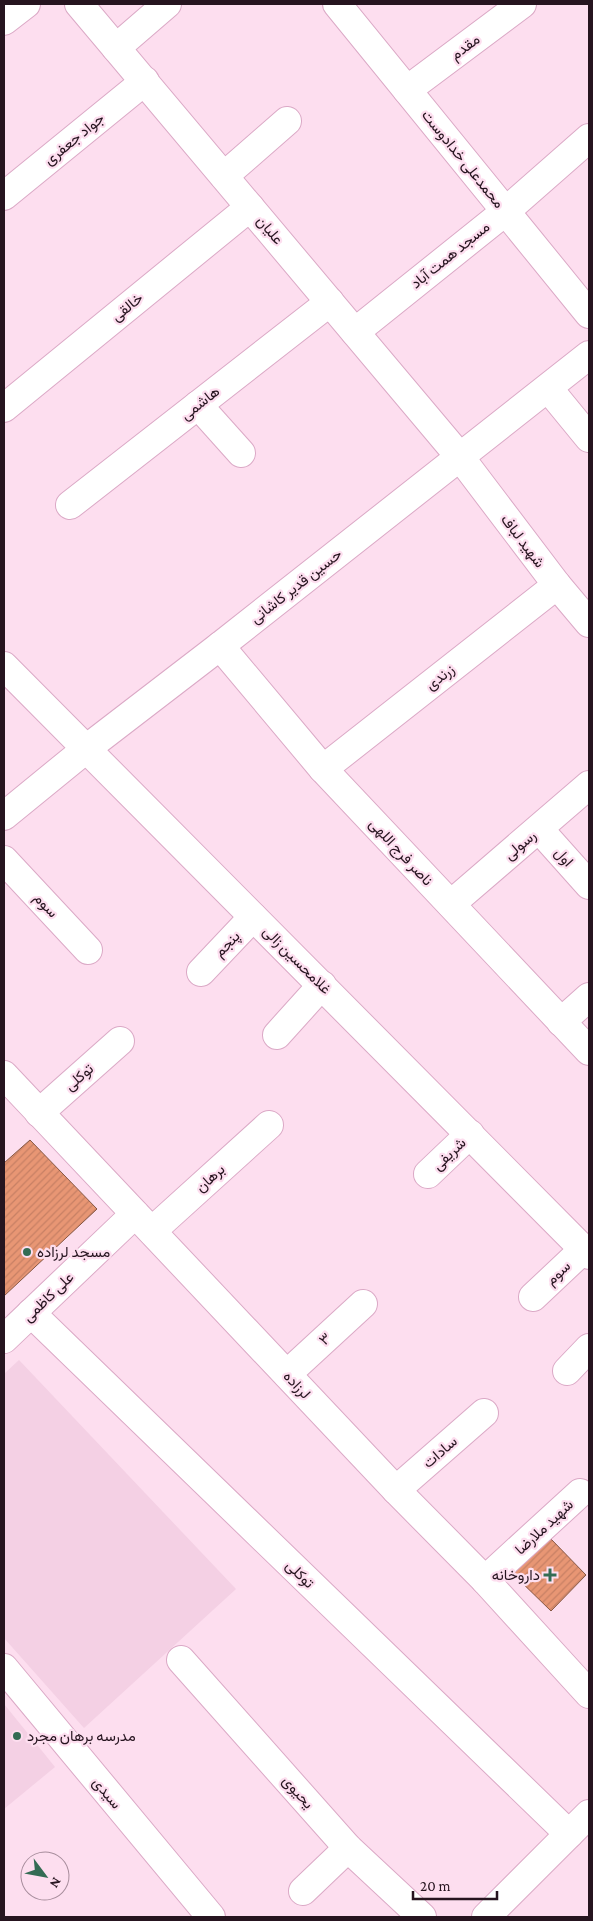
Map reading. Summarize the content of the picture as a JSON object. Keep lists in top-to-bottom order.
{
  "streets": {
    "street": [
      "مقدم",
      "جواد جعفری",
      "محمدعلی خدادوست",
      "علیان",
      "مسجد همت آباد",
      "خالقی",
      "هاشمی",
      "شهید لباف",
      "حسین قدیر کاشانی",
      "زرندی",
      "رسولی",
      "ناصر فرج اللهی",
      "اول",
      "سوم",
      "پنجم",
      "غلامحسین زالی",
      "توکلی",
      "شریفی",
      "برهان",
      "علی کاظمی",
      "۳",
      "لرزاده",
      "سادات",
      "شهید ملارضا",
      "یحیوی",
      "سیدی"
    ]
  },
  "crossings": [
    ["مقدم", "محمدعلی خدادوست"],
    ["جواد جعفری", "علیان"],
    ["محمدعلی خدادوست", "مسجد همت آباد"],
    ["علیان", "مسجد همت آباد"],
    ["علیان", "خالقی"],
    ["علیان", "هاشمی"],
    ["علیان", "شهید لباف"],
    ["علیان", "حسین قدیر کاشانی"],
    ["شهید لباف", "حسین قدیر کاشانی"],
    ["شهید لباف", "زرندی"],
    ["حسین قدیر کاشانی", "ناصر فرج اللهی"],
    ["حسین قدیر کاشانی", "غلامحسین زالی"],
    ["زرندی", "ناصر فرج اللهی"],
    ["رسولی", "ناصر فرج اللهی"],
    ["رسولی", "اول"],
    ["سوم", "غلامحسین زالی"],
    ["پنجم", "غلامحسین زالی"],
    ["غلامحسین زالی", "شریفی"],
    ["توکلی", "علی کاظمی"],
    ["توکلی", "لرزاده"],
    ["برهان", "علی کاظمی"],
    ["برهان", "لرزاده"],
    ["علی کاظمی", "لرزاده"],
    ["۳", "لرزاده"],
    ["لرزاده", "سادات"],
    ["لرزاده", "شهید ملارضا"]
  ],
  "places": {
    "other": ["مسجد لرزاده", "مدرسه برهان مجرد"],
    "health": ["داروخانه"]
  },
  "scale_bar": "20 m",
  "north": "bottom right"
}
